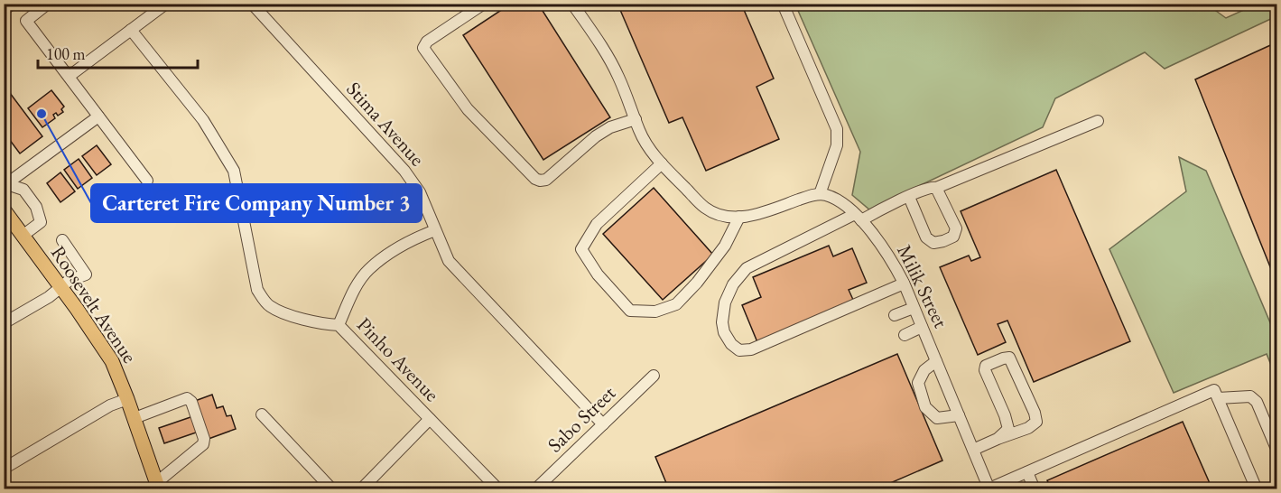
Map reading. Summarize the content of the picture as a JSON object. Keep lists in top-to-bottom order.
{
  "streets": {
    "main road": ["Roosevelt Avenue"],
    "street": [
      "Stima Avenue",
      "Milik Street",
      "Pinho Avenue",
      "Sabo Street"
    ]
  },
  "crossings": [
    ["Stima Avenue", "Sabo Street"]
  ],
  "places": ["Carteret Fire Company Number 3"],
  "scale_bar": "100 m"
}
